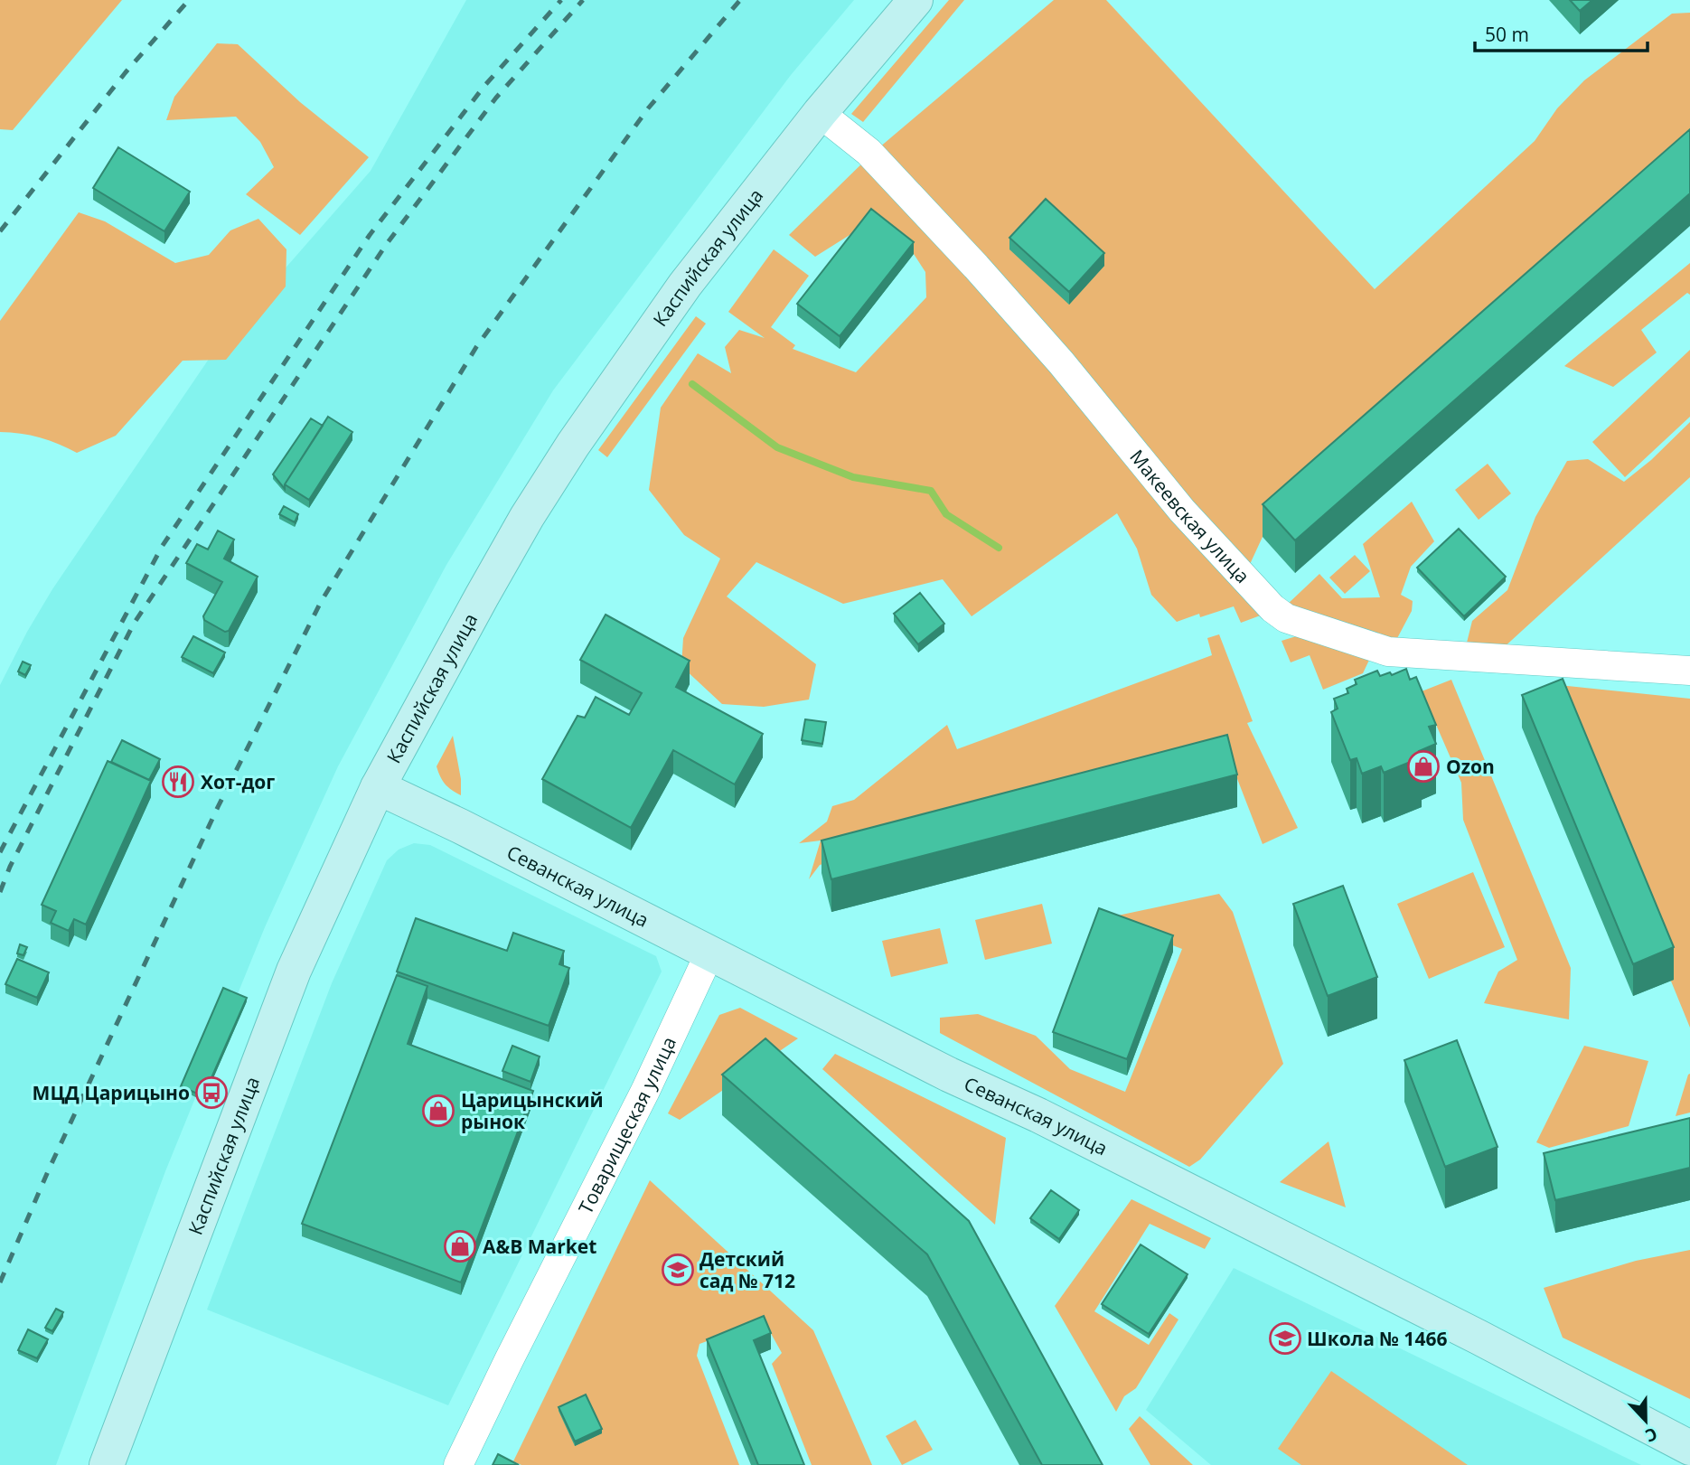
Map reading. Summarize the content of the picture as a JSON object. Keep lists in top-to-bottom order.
{
  "streets": {
    "main road": ["Каспийская улица", "Севанская улица"],
    "street": ["Макеевская улица", "Товарищеская улица"]
  },
  "crossings": [
    ["Каспийская улица", "Макеевская улица"],
    ["Каспийская улица", "Севанская улица"],
    ["Севанская улица", "Товарищеская улица"]
  ],
  "places": {
    "shop": ["Ozon", "Царицынский рынок", "A&B Market"],
    "restaurant": ["Хот-дог"],
    "bus stop": ["МЦД Царицыно"],
    "school or university": ["Детский сад № 712", "Школа № 1466"]
  },
  "scale_bar": "50 m",
  "north": "bottom"
}
